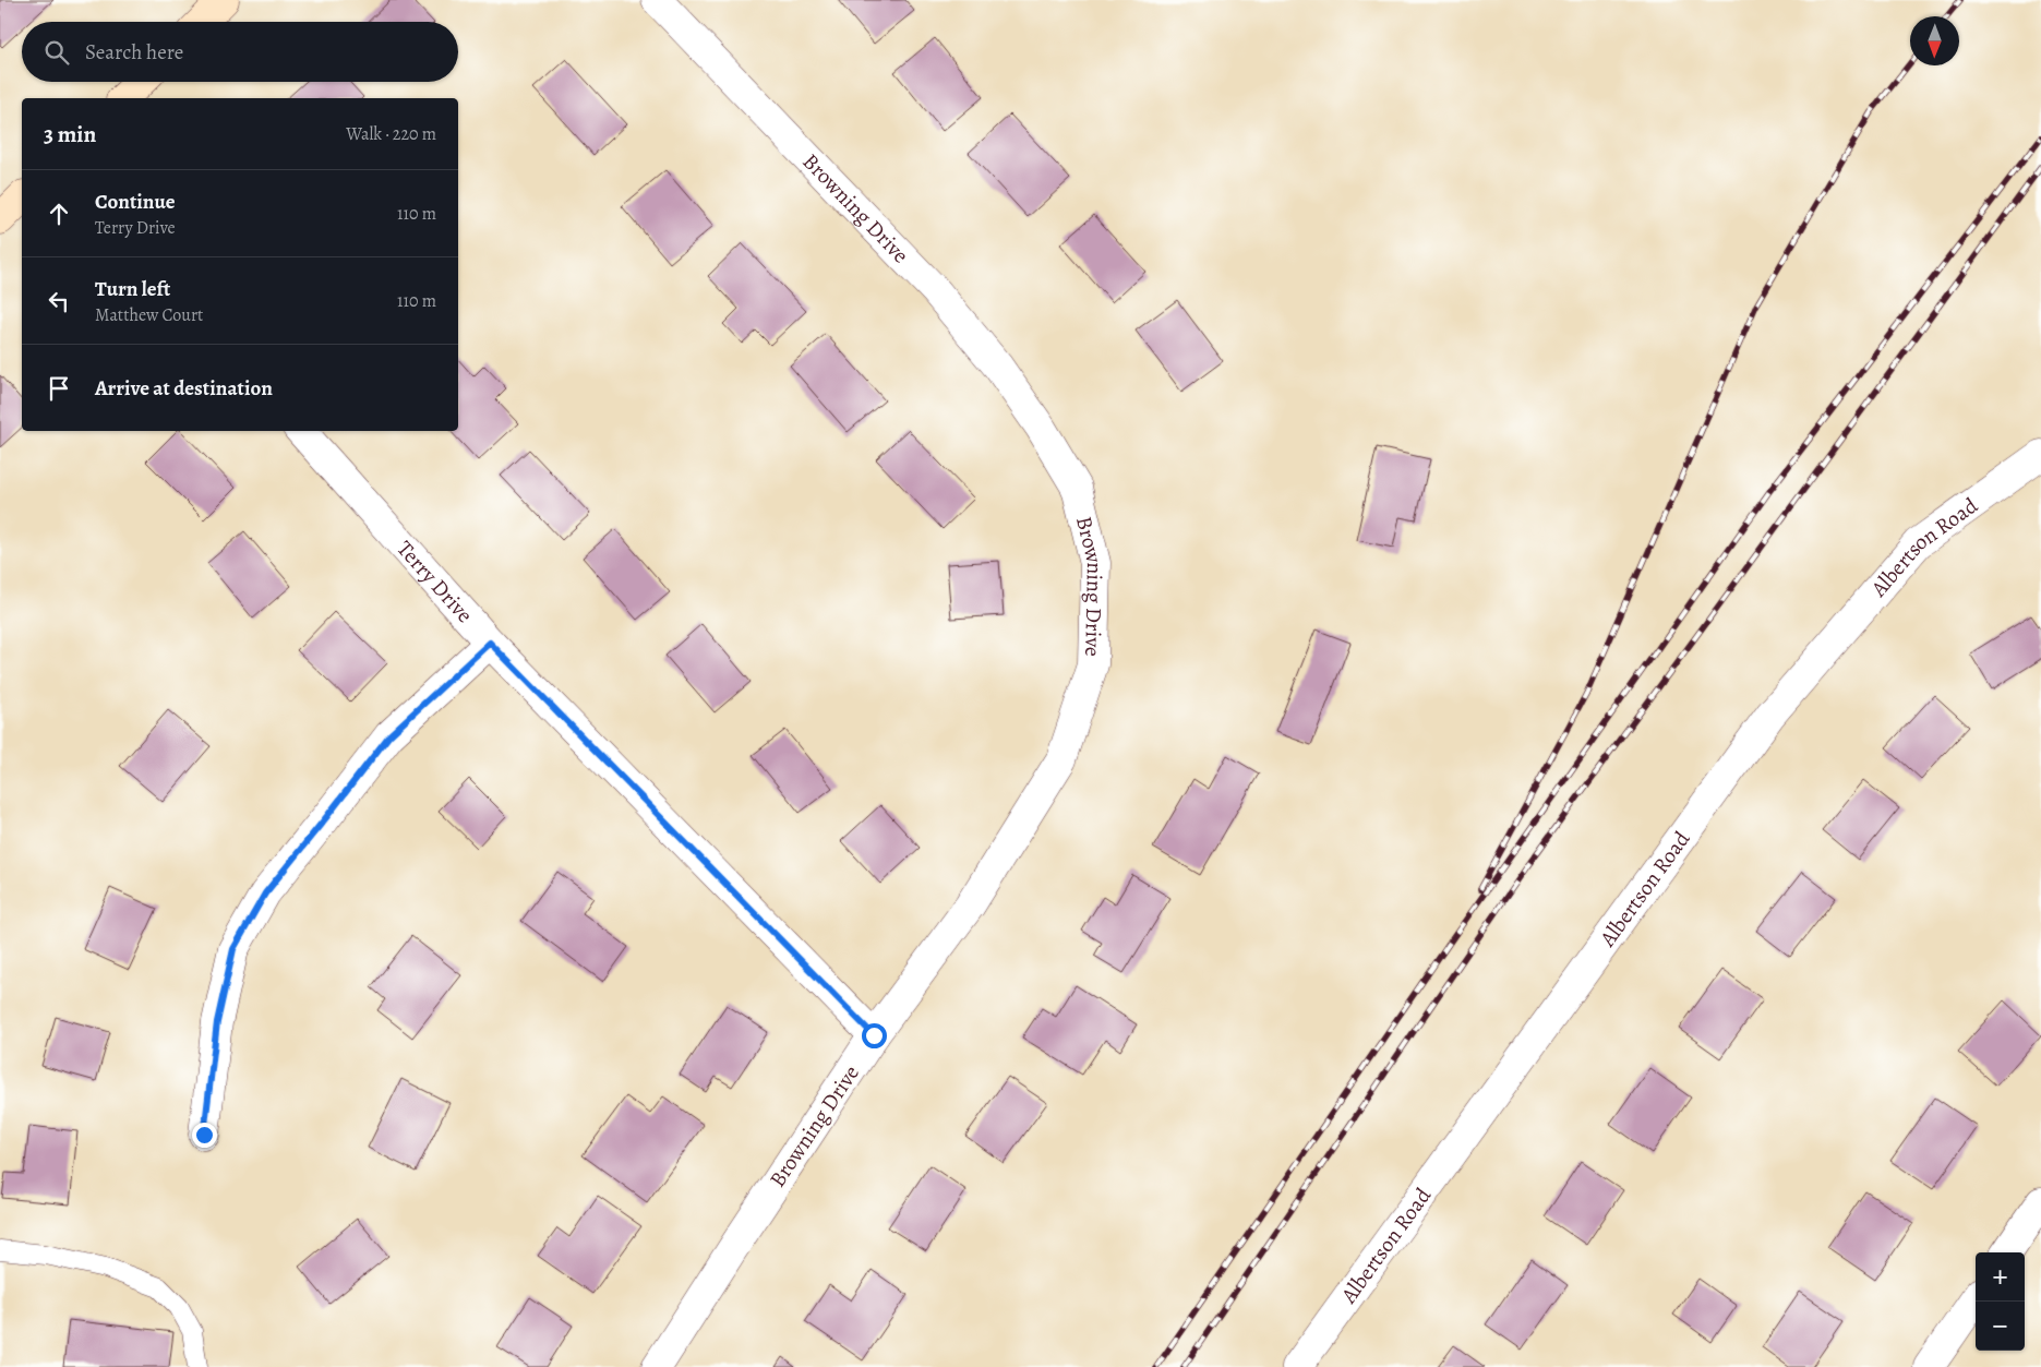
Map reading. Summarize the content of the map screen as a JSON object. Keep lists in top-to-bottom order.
{
  "streets": {
    "street": ["Browning Drive", "Albertson Road", "Terry Drive"]
  },
  "crossings": [
    ["Browning Drive", "Terry Drive"]
  ],
  "north": "bottom",
  "page": {
    "search": "Search here",
    "heading": ["3 min", "Walk · 220 m"],
    "list": [
      ["Continue", "Terry Drive", "110 m"],
      ["Turn left", "Matthew Court", "110 m"],
      "Arrive at destination"
    ],
    "map_buttons": ["+", "−"]
  }
}
